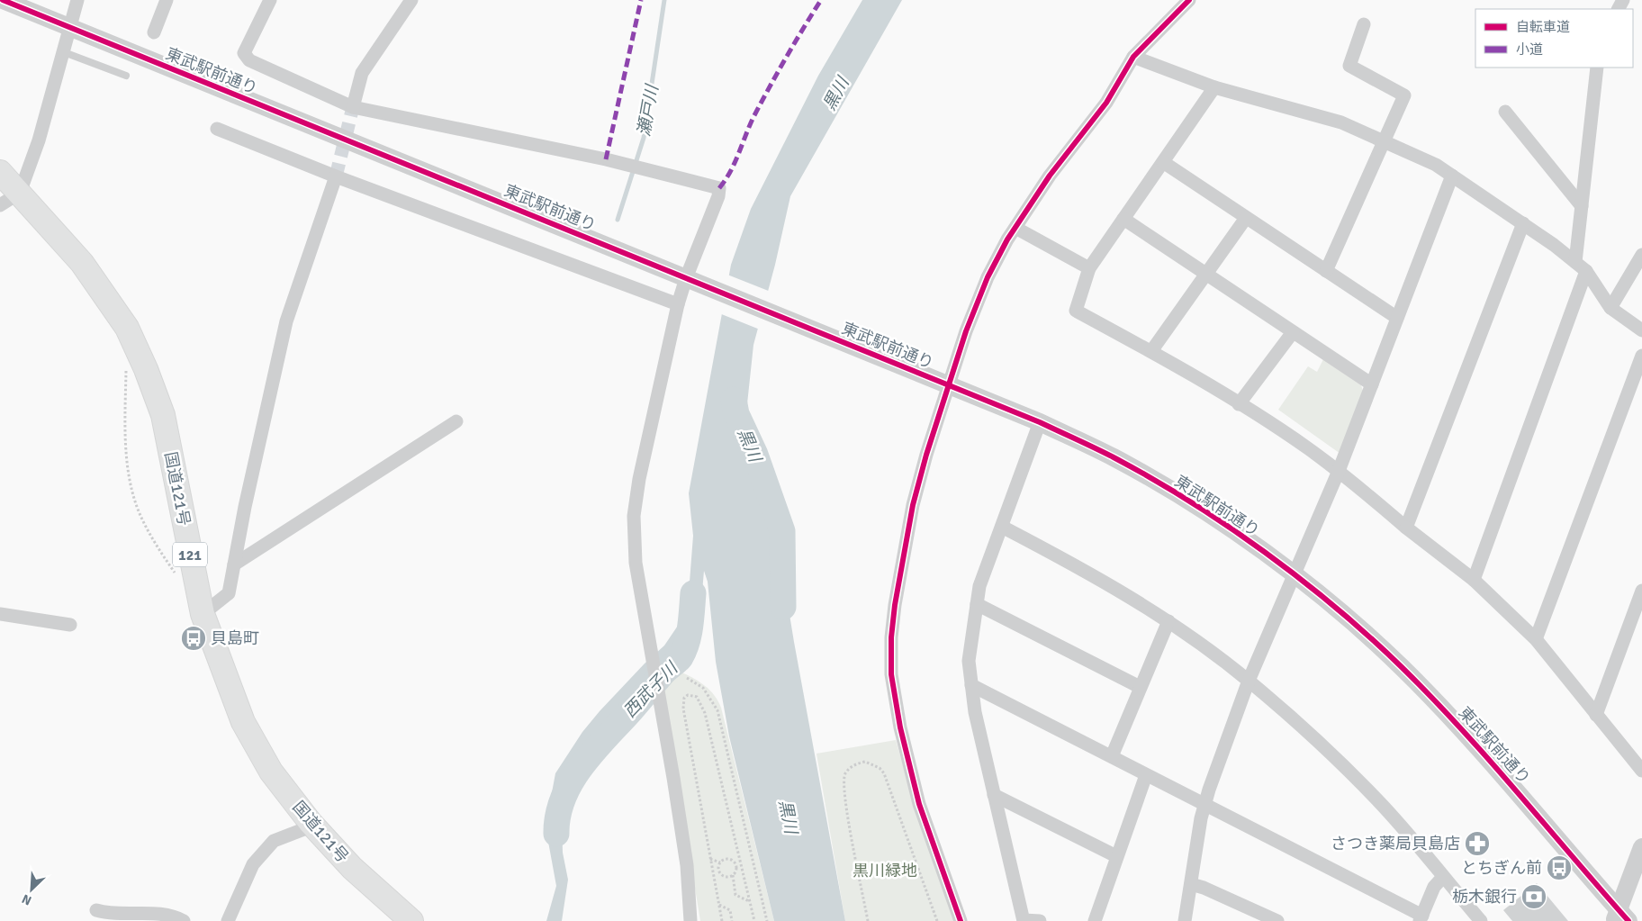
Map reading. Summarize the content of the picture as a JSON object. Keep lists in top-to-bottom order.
{
  "streets": {
    "highway": ["国道121号", "121"],
    "street": ["東武駅前通り"]
  },
  "water": ["黒川", "瀬戸川", "西武子川"],
  "parks": ["黒川緑地"],
  "places": {
    "bus stop": ["貝島町", "とちぎん前"],
    "pharmacy": ["さつき薬局貝島店"],
    "bank": ["栃木銀行"]
  },
  "legend": ["自転車道", "小道"],
  "north": "bottom left"
}
